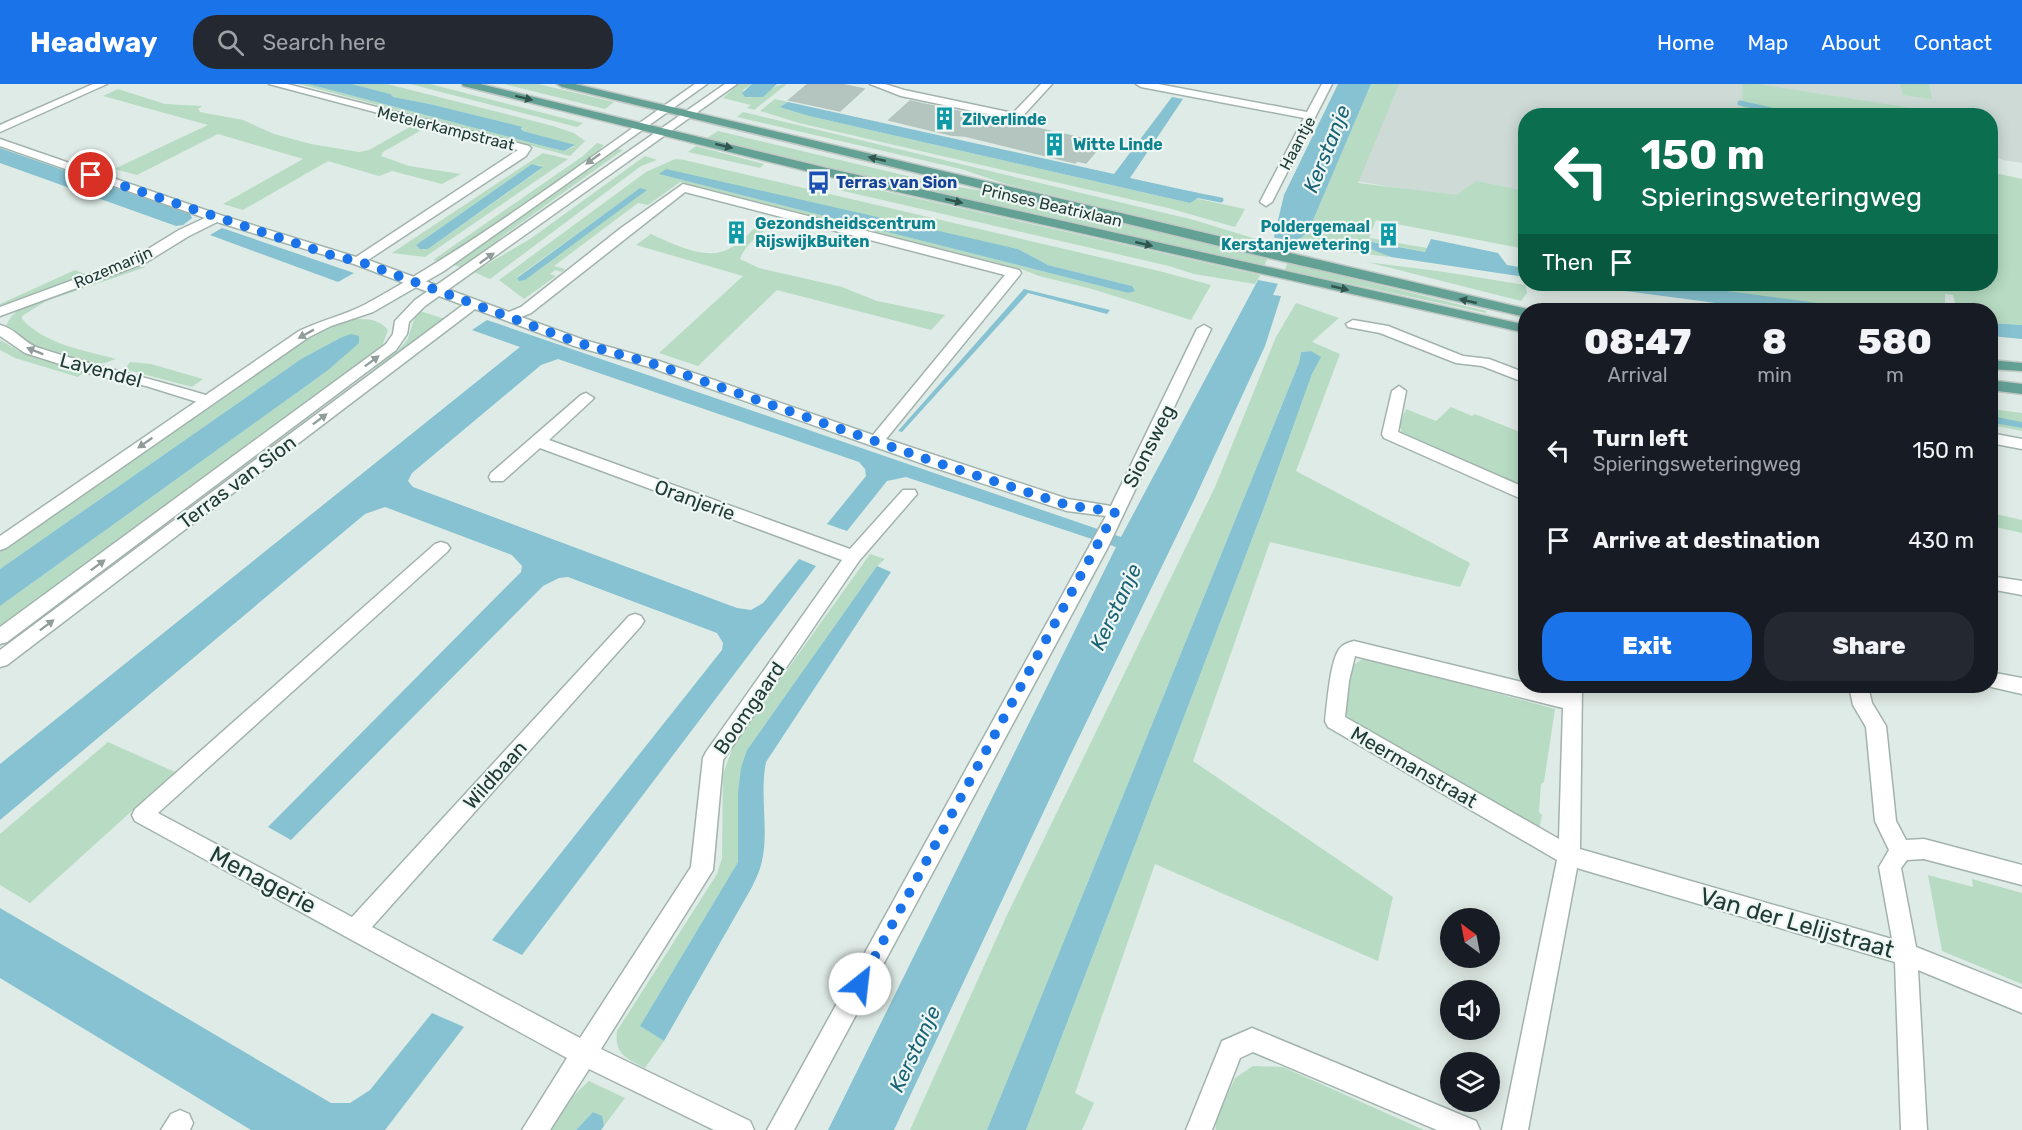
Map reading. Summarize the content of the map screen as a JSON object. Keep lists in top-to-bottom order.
{
  "streets": {
    "main road": ["Prinses Beatrixlaan"],
    "street": [
      "Metelerkampstraat",
      "Haantje",
      "Rozemarijn",
      "Lavendel",
      "Sionsweg",
      "Terras van Sion",
      "Oranjerie",
      "Boomgaard",
      "Meermanstraat",
      "Wildbaan",
      "Menagerie",
      "Van der Lelijstraat"
    ]
  },
  "crossings": [
    ["Prinses Beatrixlaan", "Terras van Sion"],
    ["Rozemarijn", "Lavendel"],
    ["Oranjerie", "Boomgaard"],
    ["Boomgaard", "Menagerie"],
    ["Meermanstraat", "Van der Lelijstraat"],
    ["Wildbaan", "Menagerie"]
  ],
  "one_way": ["Lavendel"],
  "water": ["Kerstanje"],
  "places": {
    "building": [
      "Zilverlinde",
      "Witte Linde",
      "Gezondsheidscentrum RijswijkBuiten",
      "Poldergemaal Kerstanjewetering"
    ],
    "bus stop": ["Terras van Sion"]
  },
  "north": "top left",
  "page": {
    "header": "Headway",
    "search": "Search here",
    "nav": [
      "Home",
      "Map",
      "About",
      "Contact"
    ],
    "turn": ["150 m", "Spieringsweteringweg"],
    "then": "Then",
    "eta": [
      "08:47",
      "Arrival",
      "8",
      "min",
      "580",
      "m"
    ],
    "list": [
      {
        "name": "Turn left",
        "note": "Spieringsweteringweg",
        "value": "150 m"
      },
      {
        "name": "Arrive at destination",
        "value": "430 m"
      }
    ],
    "buttons": ["Exit", "Share"]
  }
}
